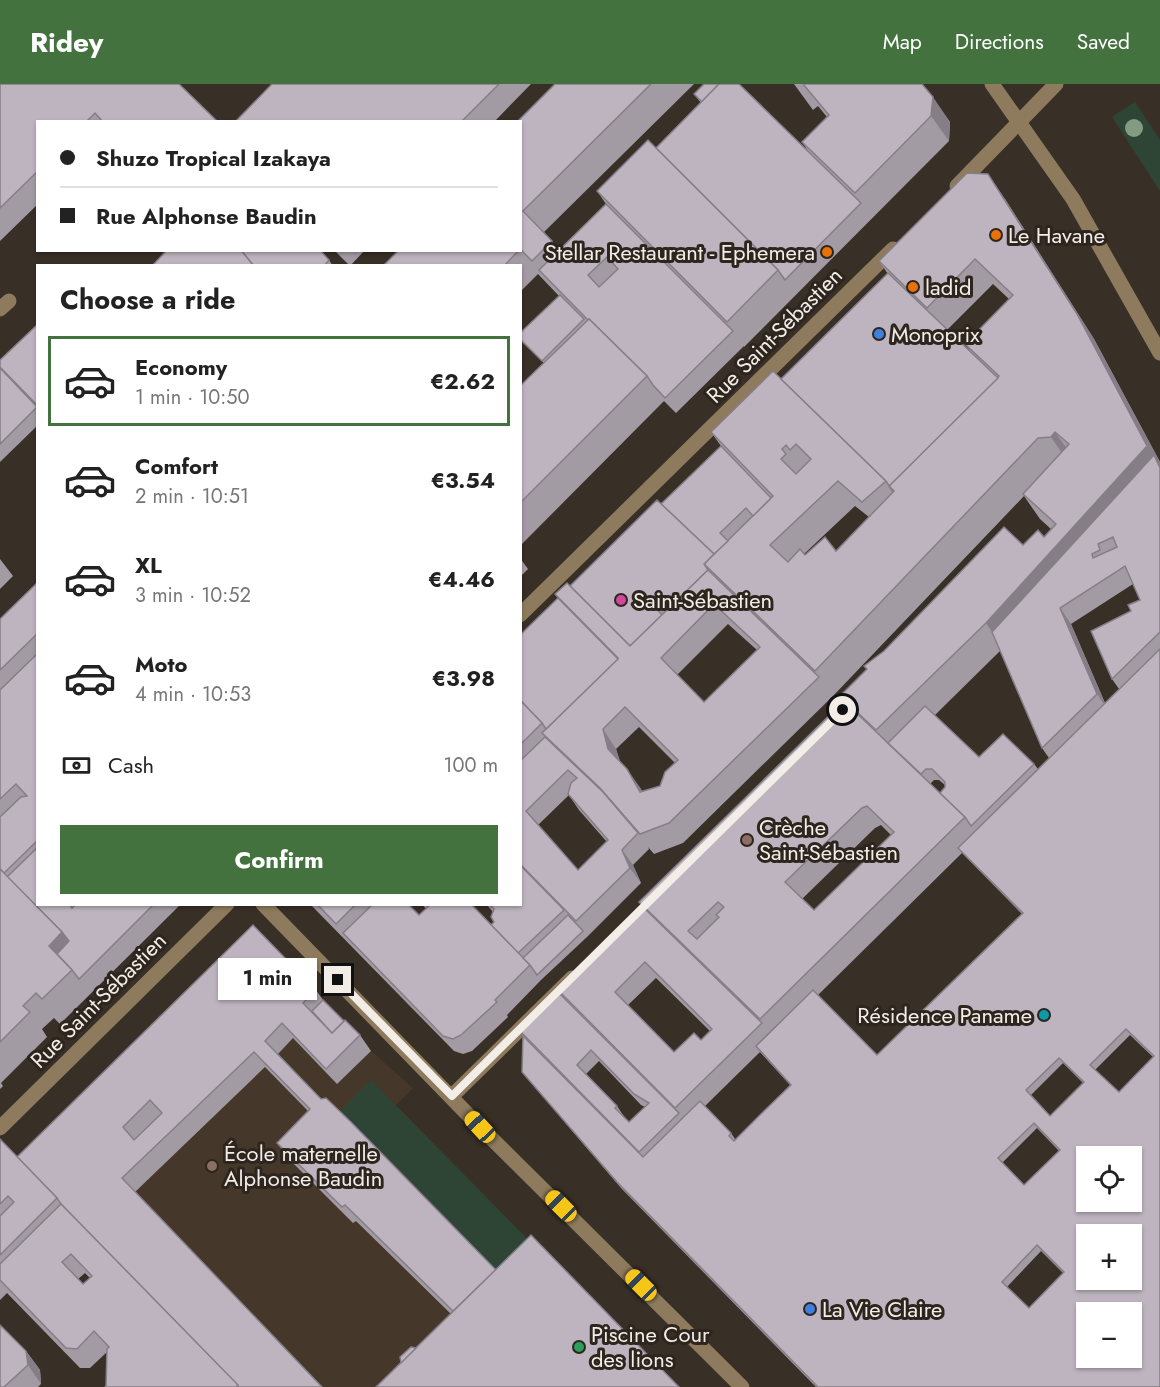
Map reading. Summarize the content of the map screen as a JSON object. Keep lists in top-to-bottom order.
{
  "streets": {
    "street": ["Rue Saint-Sébastien"]
  },
  "places": [
    "Le Havane",
    "Stellar Restaurant - Ephemera",
    "ladid",
    "Monoprix",
    "Saint-Sébastien",
    "Crèche Saint-Sébastien",
    "Résidence Paname",
    "École maternelle Alphonse Baudin",
    "La Vie Claire",
    "Piscine Cour des lions"
  ],
  "page": {
    "header": "Ridey",
    "nav": ["Map", "Directions", "Saved"],
    "banner": ["Shuzo Tropical Izakaya", "Rue Alphonse Baudin"],
    "heading": "Choose a ride",
    "list": [
      {
        "name": "Economy",
        "note": "1 min · 10:50",
        "value": "€2.62"
      },
      {
        "name": "Comfort",
        "note": "2 min · 10:51",
        "value": "€3.54"
      },
      {
        "name": "XL",
        "note": "3 min · 10:52",
        "value": "€4.46"
      },
      {
        "name": "Moto",
        "note": "4 min · 10:53",
        "value": "€3.98"
      }
    ],
    "pay": ["Cash", "100 m"],
    "buttons": "Confirm",
    "bubble": "1 min",
    "map_buttons": ["+", "−"]
  }
}
